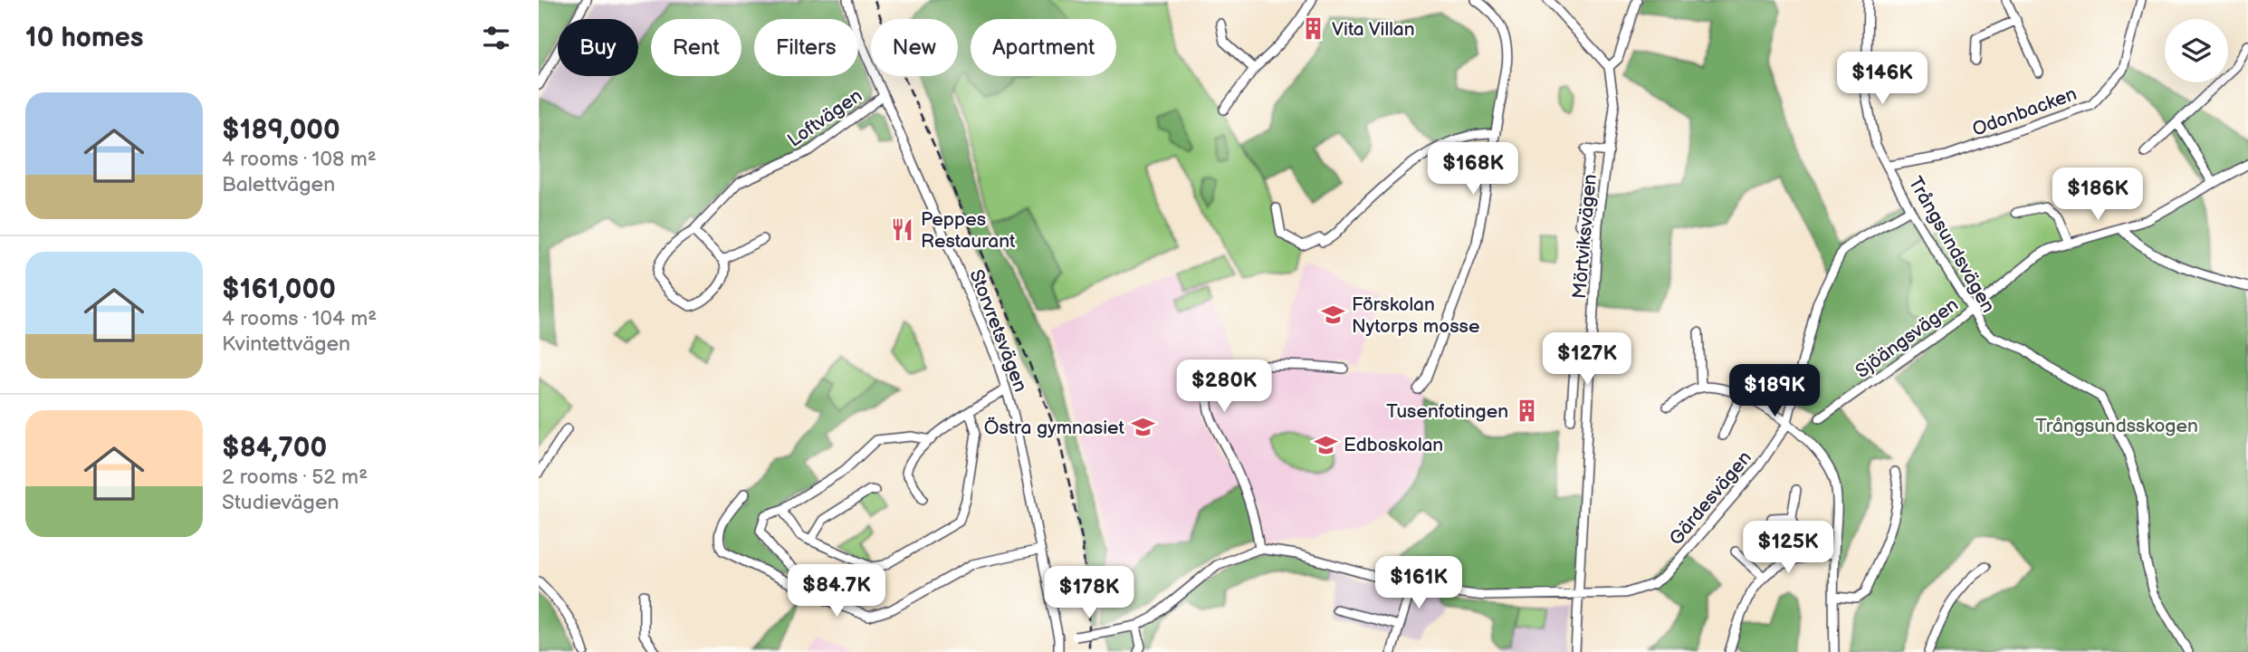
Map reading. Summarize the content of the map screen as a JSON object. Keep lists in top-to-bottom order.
{
  "streets": {
    "street": [
      "Odonbacken",
      "Loftvägen",
      "Mörtviksvägen",
      "Trångsundsvägen",
      "Storvretsvägen",
      "Sjöängsvägen",
      "Gärdesvägen"
    ]
  },
  "crossings": [
    ["Odonbacken", "Trångsundsvägen"],
    ["Loftvägen", "Storvretsvägen"],
    ["Mörtviksvägen", "Gärdesvägen"],
    ["Trångsundsvägen", "Sjöängsvägen"],
    ["Trångsundsvägen", "Gärdesvägen"]
  ],
  "parks": ["Trångsundsskogen"],
  "places": {
    "building": ["Vita Villan", "Tusenfotingen"],
    "restaurant": ["Peppes Restaurant"],
    "school or university": ["Förskolan Nytorps mosse", "Östra gymnasiet", "Edboskolan"]
  },
  "page": {
    "heading": "10 homes",
    "chip": [
      "Buy",
      "Rent",
      "Filters",
      "New",
      "Apartment"
    ],
    "price": [
      "$146K",
      "$168K",
      "$186K",
      "$127K",
      "$280K",
      "$189K",
      "$125K",
      "$161K",
      "$84.7K",
      "$178K"
    ],
    "list": [
      {
        "name": "$189,000",
        "note": "4 rooms · 108 m² · Balettvägen"
      },
      {
        "name": "$161,000",
        "note": "4 rooms · 104 m² · Kvintettvägen"
      },
      {
        "name": "$84,700",
        "note": "2 rooms · 52 m² · Studievägen"
      }
    ]
  }
}
